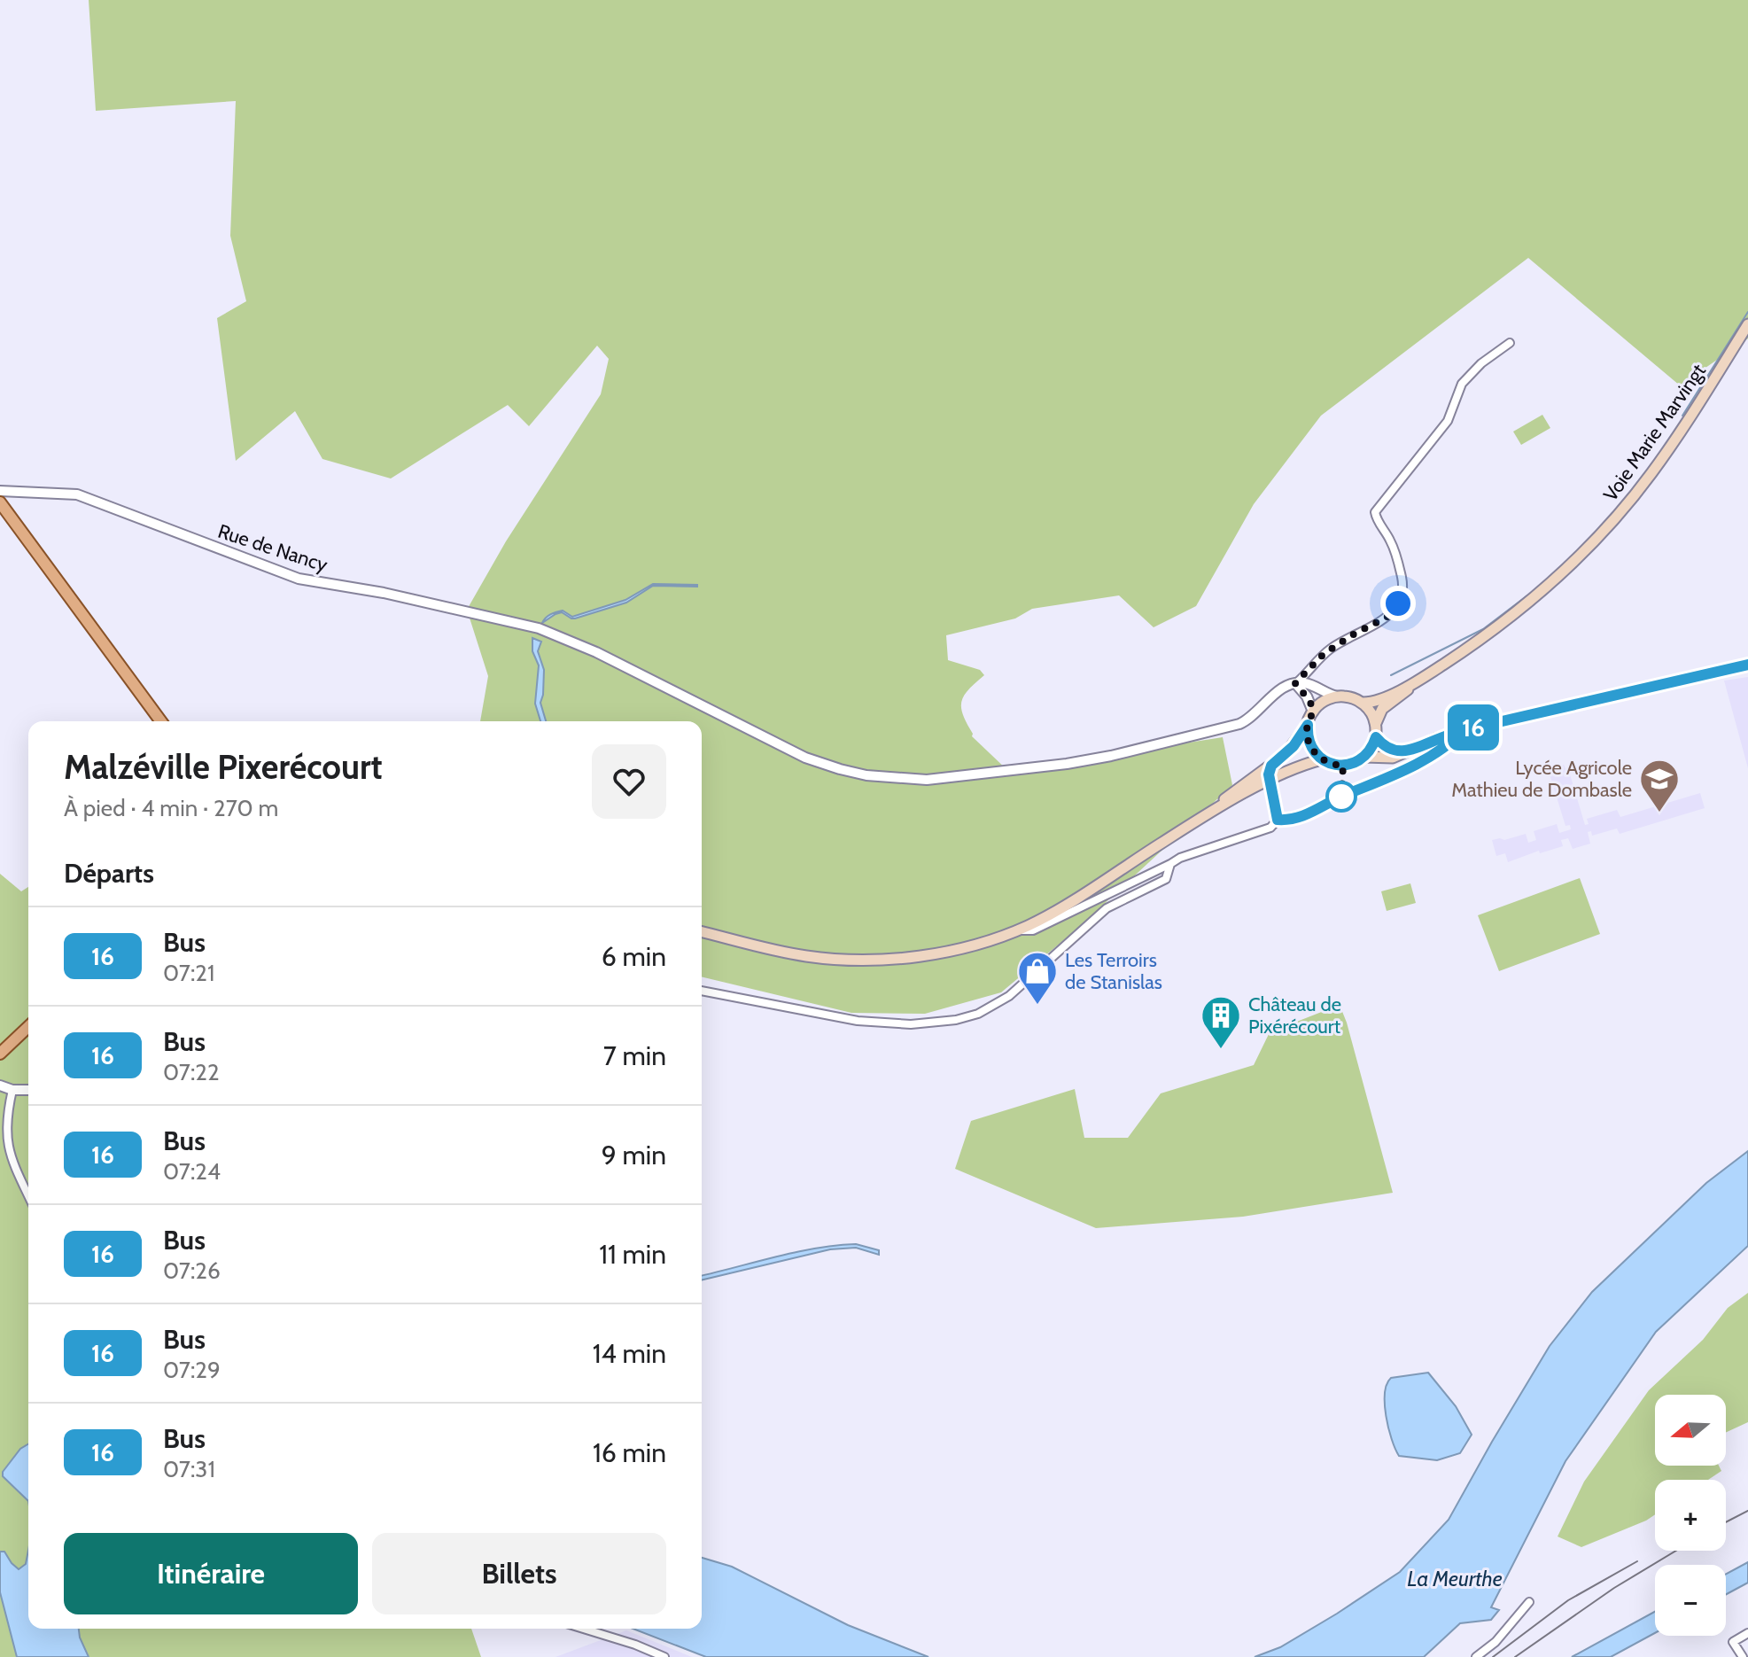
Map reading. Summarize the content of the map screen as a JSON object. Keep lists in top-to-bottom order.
{
  "streets": {
    "main road": ["Voie Marie Marvingt"],
    "street": ["Rue de Nancy"]
  },
  "water": ["La Meurthe"],
  "places": {
    "school or university": ["Lycée Agricole Mathieu de Dombasle"],
    "shop": ["Les Terroirs de Stanislas"],
    "building": ["Château de Pixérécourt"]
  },
  "lines": ["bus line 16"],
  "north": "left",
  "page": {
    "on_map": "16",
    "heading": [
      ["Malzéville Pixerécourt", "À pied · 4 min · 270 m"],
      "Départs"
    ],
    "list": [
      {
        "mark": "16",
        "name": "Bus",
        "note": "07:21",
        "value": "6 min"
      },
      {
        "mark": "16",
        "name": "Bus",
        "note": "07:22",
        "value": "7 min"
      },
      {
        "mark": "16",
        "name": "Bus",
        "note": "07:24",
        "value": "9 min"
      },
      {
        "mark": "16",
        "name": "Bus",
        "note": "07:26",
        "value": "11 min"
      },
      {
        "mark": "16",
        "name": "Bus",
        "note": "07:29",
        "value": "14 min"
      },
      {
        "mark": "16",
        "name": "Bus",
        "note": "07:31",
        "value": "16 min"
      }
    ],
    "map_buttons": ["+", "−"],
    "buttons": ["Itinéraire", "Billets"]
  }
}
